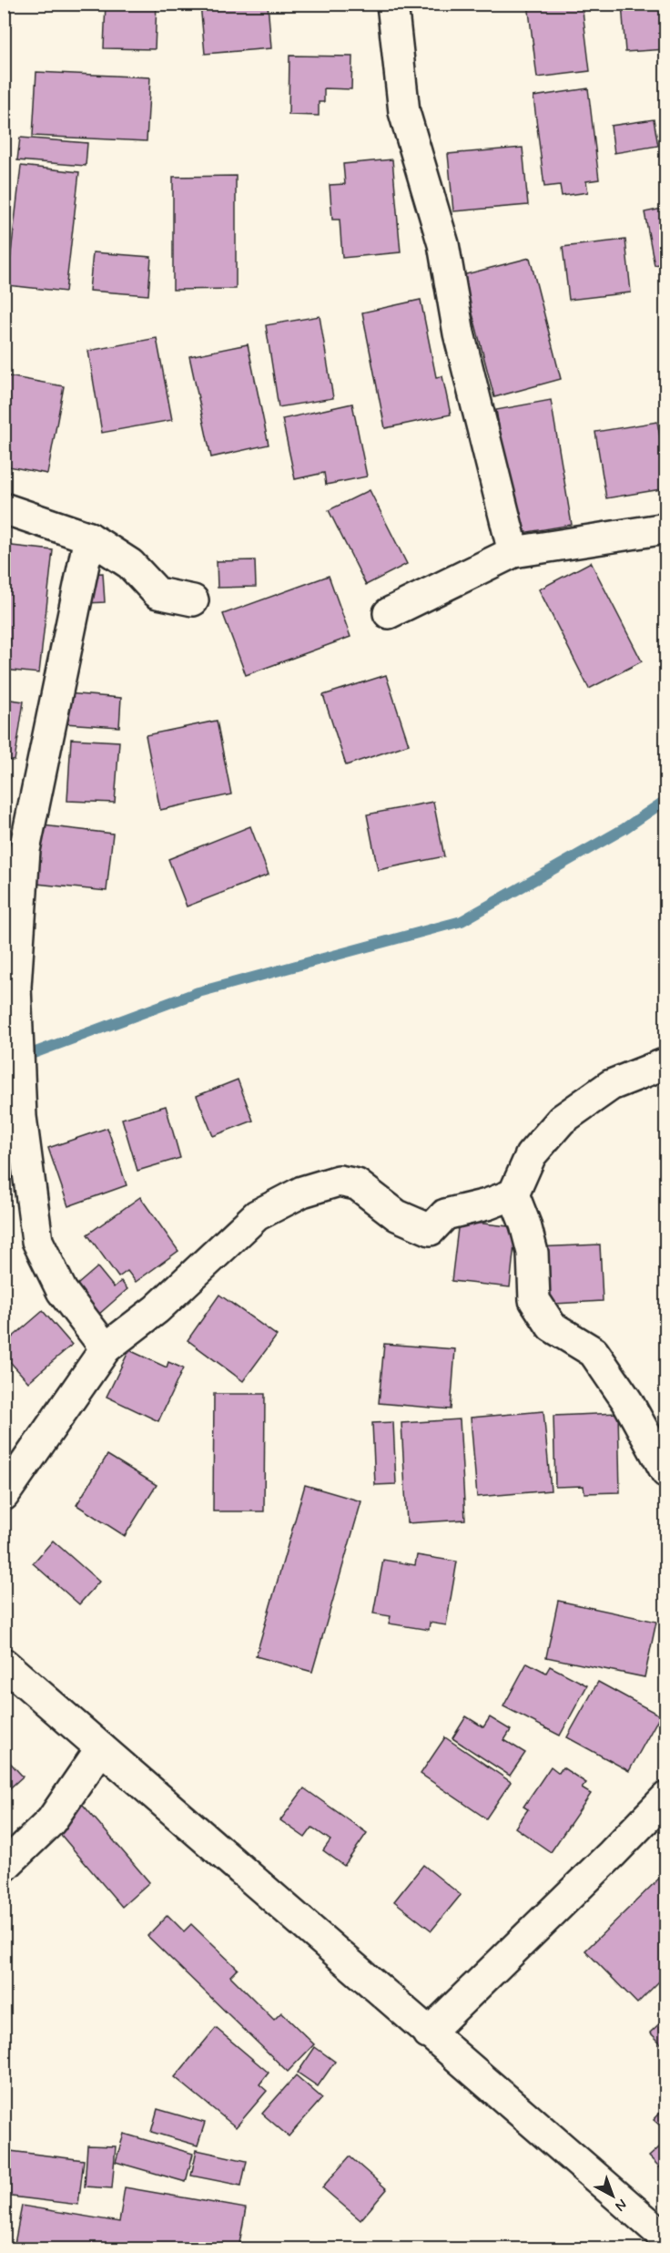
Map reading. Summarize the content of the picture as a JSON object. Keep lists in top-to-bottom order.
{
  "north": "bottom right"
}
